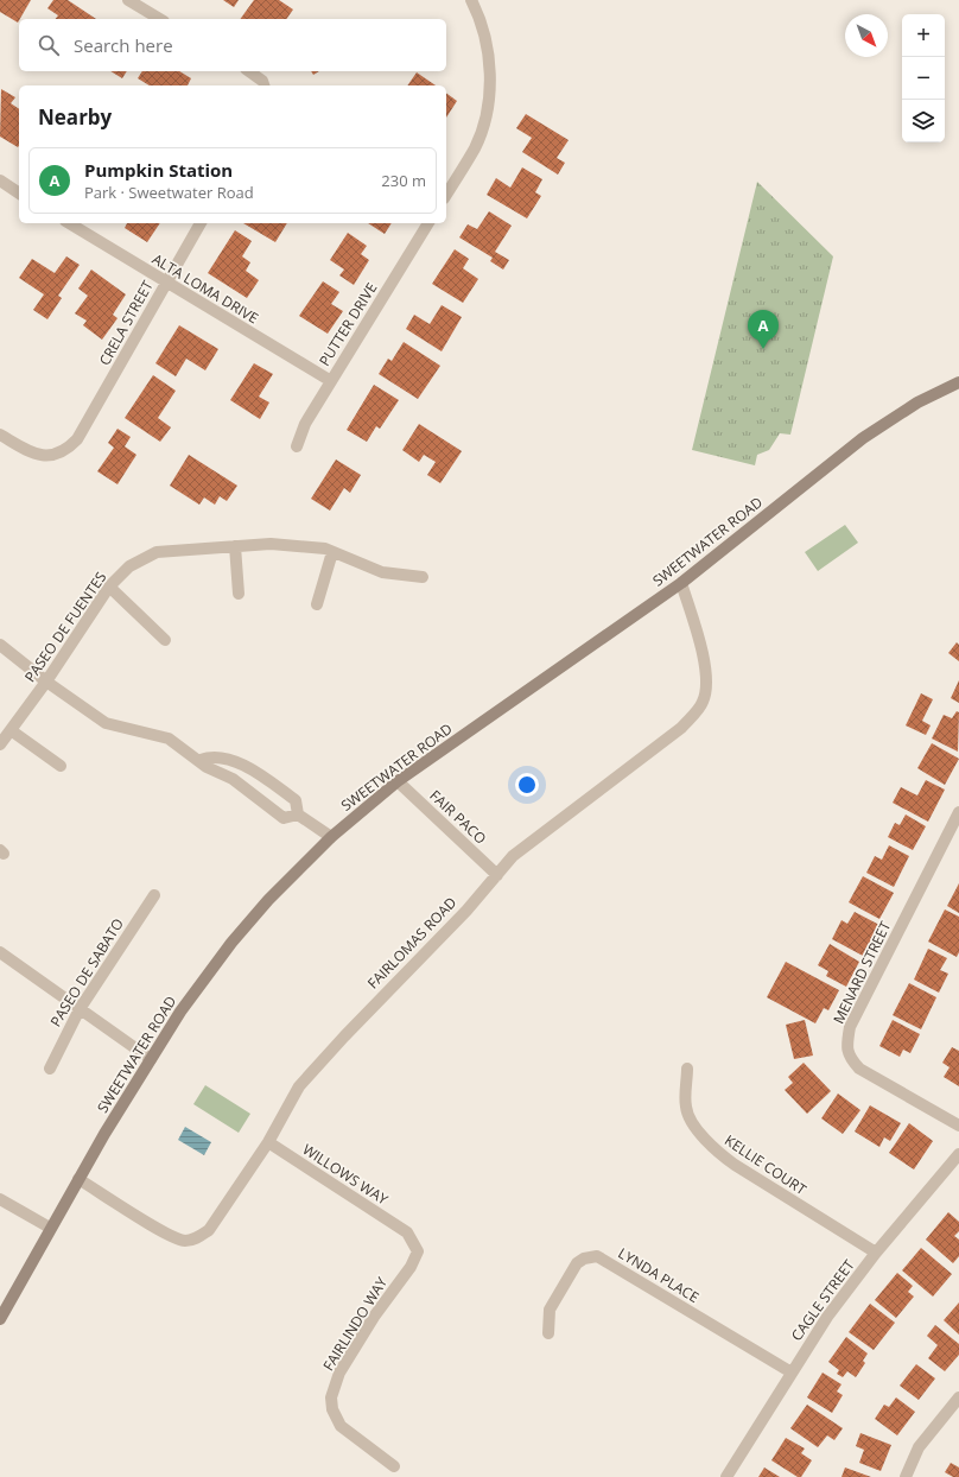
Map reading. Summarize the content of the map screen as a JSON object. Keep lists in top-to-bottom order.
{
  "streets": {
    "main road": ["SWEETWATER ROAD"],
    "street": [
      "ALTA LOMA DRIVE",
      "CRELA STREET",
      "PUTTER DRIVE",
      "PASEO DE FUENTES",
      "FAIR PACO",
      "FAIRLOMAS ROAD",
      "PASEO DE SABATO",
      "MENARD STREET",
      "KELLIE COURT",
      "WILLOWS WAY",
      "LYNDA PLACE",
      "CAGLE STREET",
      "FAIRLINDO WAY"
    ]
  },
  "crossings": [
    ["ALTA LOMA DRIVE", "CRELA STREET"],
    ["ALTA LOMA DRIVE", "PUTTER DRIVE"],
    ["SWEETWATER ROAD", "FAIR PACO"],
    ["SWEETWATER ROAD", "FAIRLOMAS ROAD"],
    ["FAIR PACO", "FAIRLOMAS ROAD"],
    ["FAIRLOMAS ROAD", "WILLOWS WAY"],
    ["KELLIE COURT", "CAGLE STREET"],
    ["WILLOWS WAY", "FAIRLINDO WAY"],
    ["LYNDA PLACE", "CAGLE STREET"]
  ],
  "north": "bottom right",
  "page": {
    "map_buttons": ["+", "−"],
    "search": "Search here",
    "heading": "Nearby",
    "list": [
      {
        "mark": "A",
        "name": "Pumpkin Station",
        "note": "Park · Sweetwater Road",
        "value": "230 m"
      }
    ],
    "pins": "A"
  }
}
